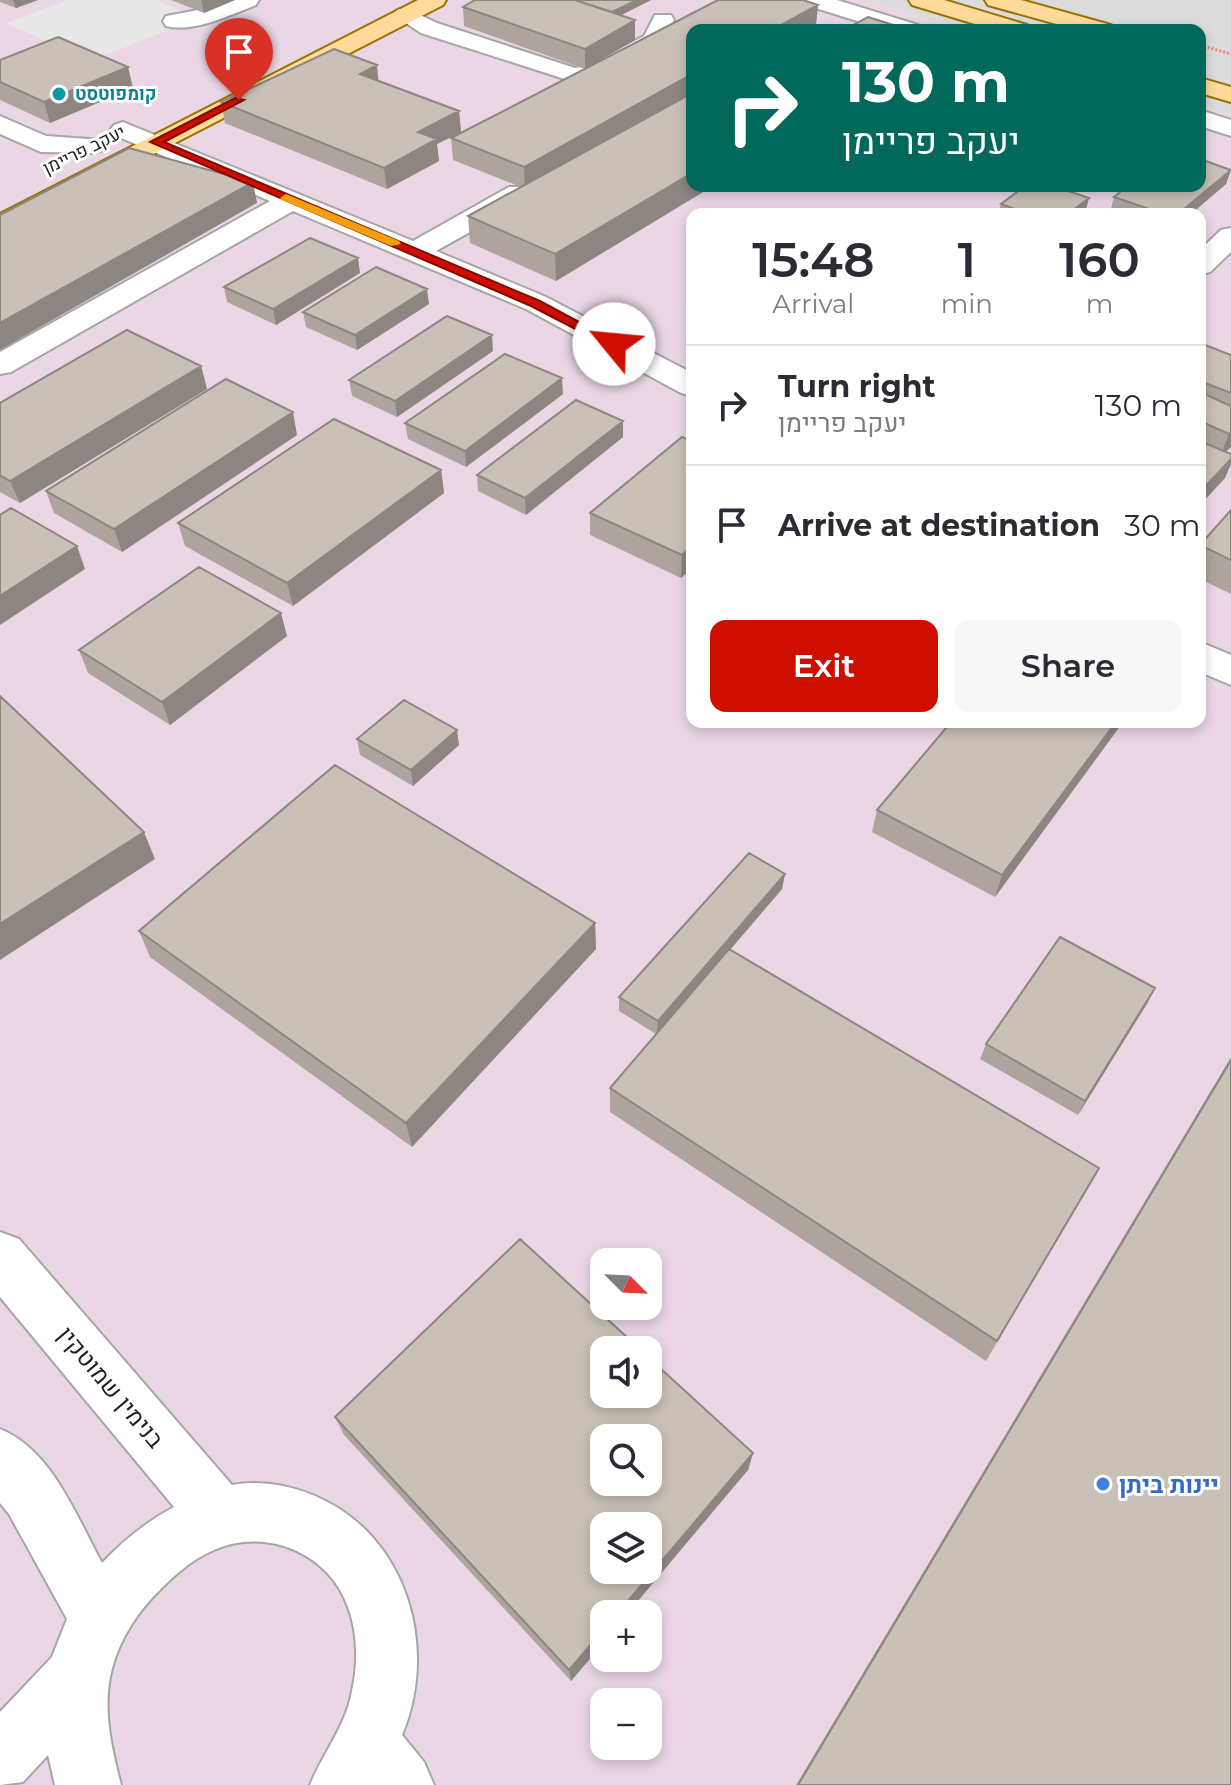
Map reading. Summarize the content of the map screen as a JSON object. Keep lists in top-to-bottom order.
{
  "streets": {
    "main road": ["יעקב פריימן"],
    "street": ["בנימין שמוטקין"]
  },
  "places": ["קומפוטסט", "יינות ביתן"],
  "north": "bottom right",
  "page": {
    "turn": ["130 m", "יעקב פריימן"],
    "eta": [
      "15:48",
      "Arrival",
      "1",
      "min",
      "160",
      "m"
    ],
    "list": [
      {
        "name": "Turn right",
        "note": "יעקב פריימן",
        "value": "130 m"
      },
      {
        "name": "Arrive at destination",
        "value": "30 m"
      }
    ],
    "buttons": ["Exit", "Share"],
    "map_buttons": ["+", "−"]
  }
}
